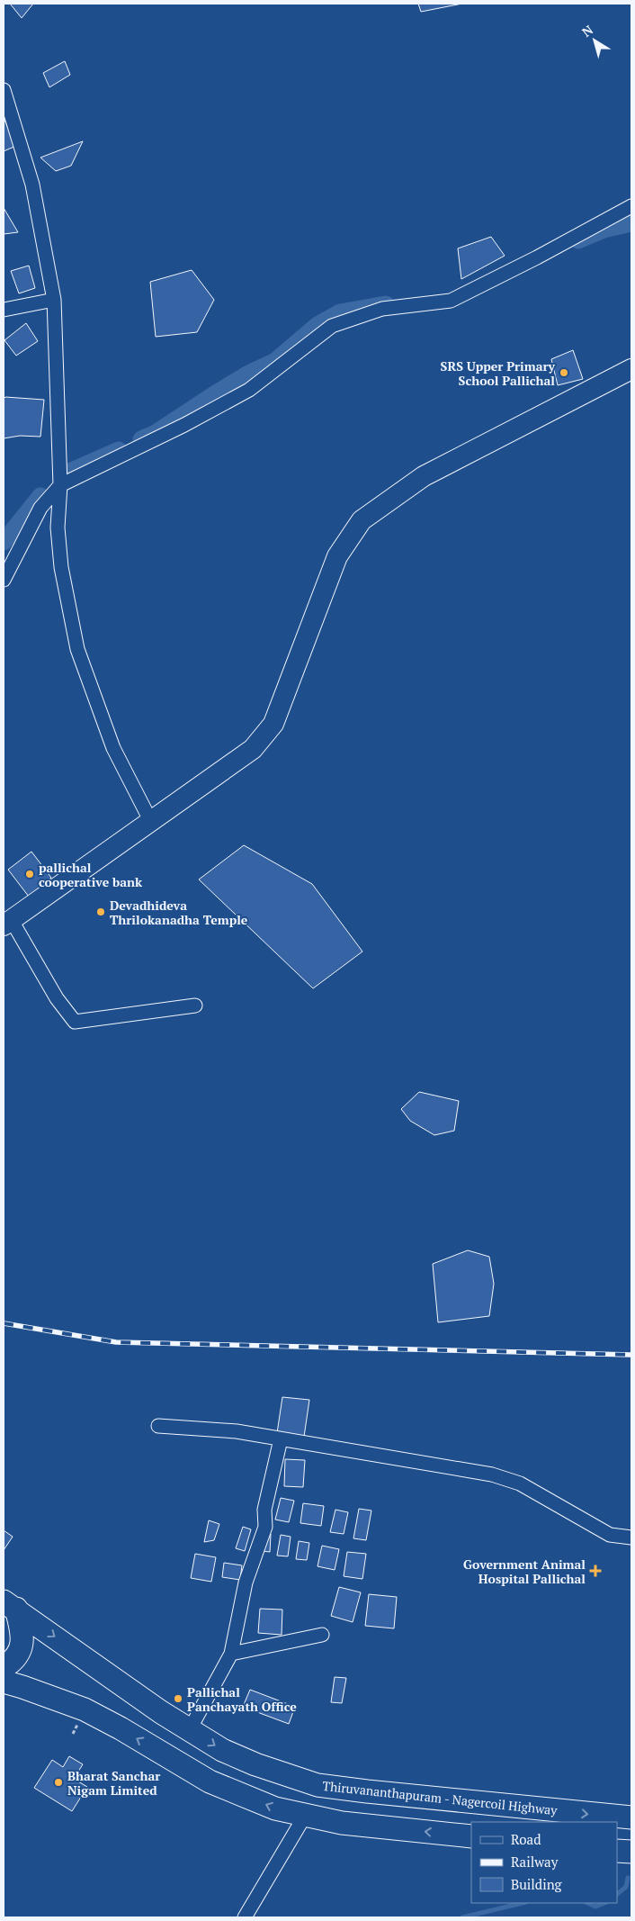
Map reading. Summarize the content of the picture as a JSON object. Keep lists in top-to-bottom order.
{
  "streets": {
    "main road": ["Thiruvananthapuram - Nagercoil Highway"]
  },
  "places": {
    "other": [
      "SRS Upper Primary School Pallichal",
      "pallichal cooperative bank",
      "Devadhideva Thrilokanadha Temple",
      "Pallichal Panchayath Office",
      "Bharat Sanchar Nigam Limited"
    ],
    "health": ["Government Animal Hospital Pallichal"]
  },
  "legend": ["Road", "Railway", "Building"],
  "north": "top left"
}
